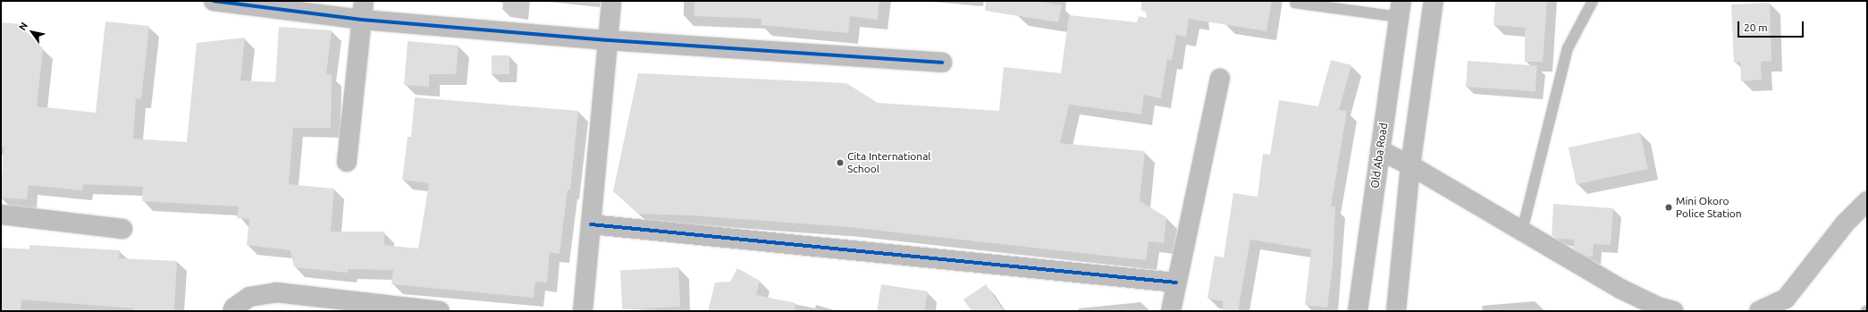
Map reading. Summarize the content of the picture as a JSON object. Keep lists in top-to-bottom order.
{
  "streets": {
    "street": ["Old Aba Road"]
  },
  "places": ["Cita International School", "Mini Okoro Police Station"],
  "scale_bar": "20 m",
  "north": "top left"
}
